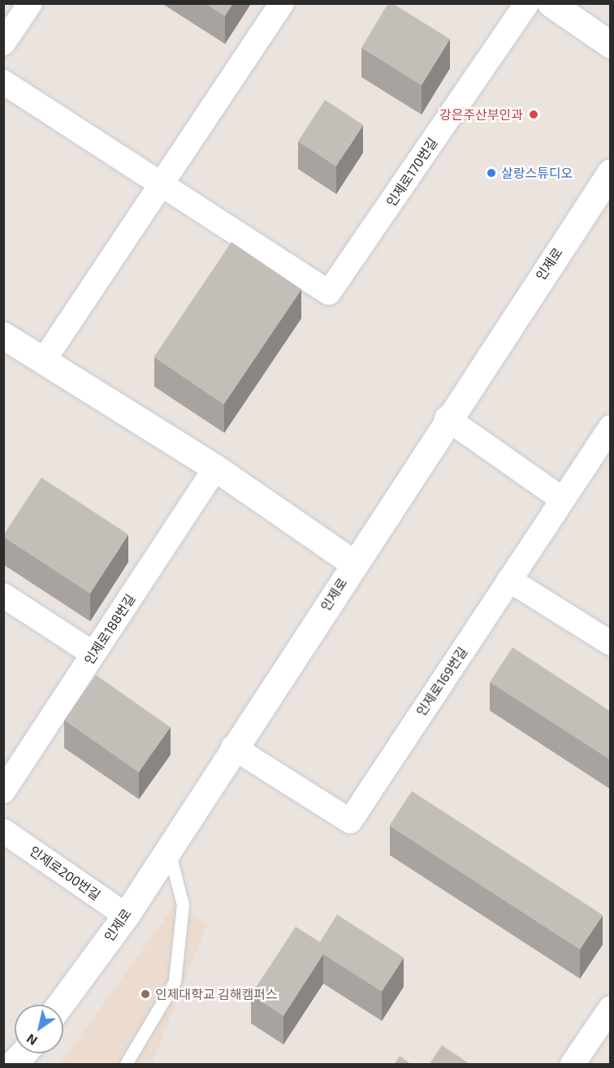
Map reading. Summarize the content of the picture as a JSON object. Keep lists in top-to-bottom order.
{
  "streets": {
    "main road": ["인제로"],
    "street": [
      "인제로170번길",
      "인제로188번길",
      "인제로169번길",
      "인제로200번길"
    ]
  },
  "crossings": [
    ["인제로", "인제로169번길"],
    ["인제로", "인제로200번길"]
  ],
  "places": ["강은주산부인과", "살랑스튜디오", "인제대학교 김해캠퍼스"],
  "north": "bottom left"
}
